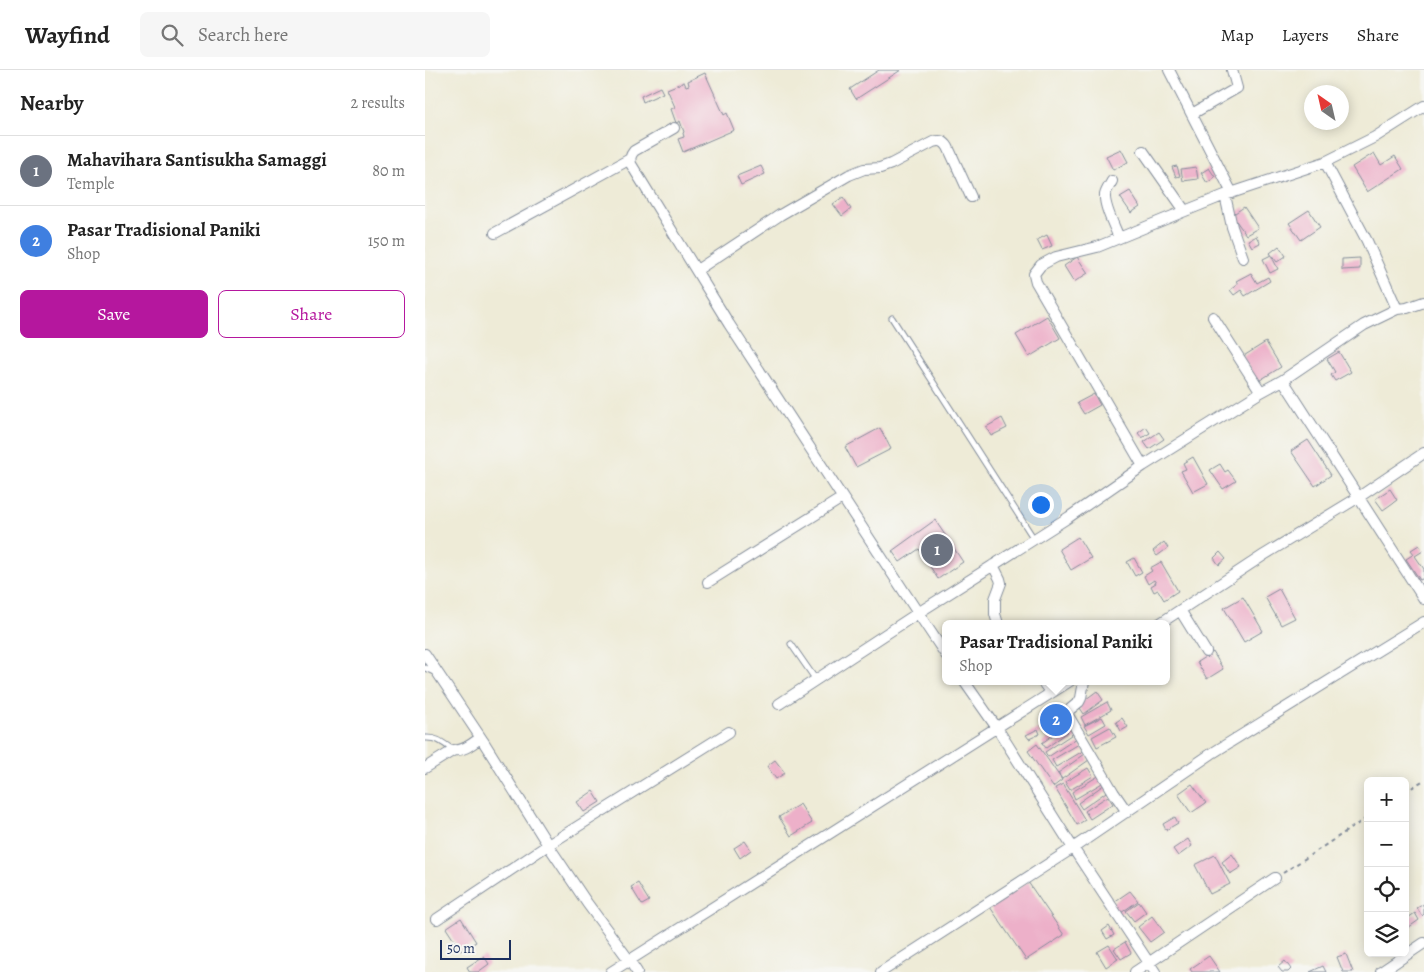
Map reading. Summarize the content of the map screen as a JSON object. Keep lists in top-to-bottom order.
{
  "scale_bar": "50 m",
  "north": "top left",
  "page": {
    "header": "Wayfind",
    "search": "Search here",
    "nav": ["Map", "Layers", "Share"],
    "heading": ["Nearby", "2 results"],
    "list": [
      {
        "mark": "1",
        "name": "Mahavihara Santisukha Samaggi",
        "note": "Temple",
        "value": "80 m"
      },
      {
        "mark": "2",
        "name": "Pasar Tradisional Paniki",
        "note": "Shop",
        "value": "150 m"
      }
    ],
    "buttons": ["Save", "Share"],
    "pins": ["1", "2"],
    "popup": ["Pasar Tradisional Paniki", "Shop"],
    "map_buttons": ["+", "−"],
    "scale": "50 m"
  }
}
